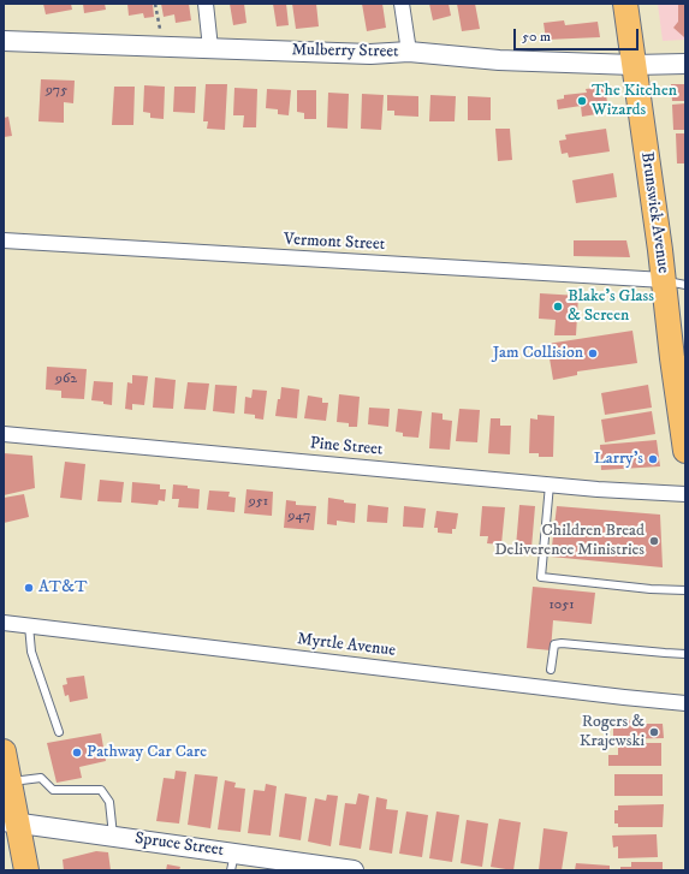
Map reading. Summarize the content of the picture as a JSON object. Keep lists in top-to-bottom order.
{
  "streets": {
    "main road": ["Brunswick Avenue"],
    "street": [
      "Mulberry Street",
      "Vermont Street",
      "Pine Street",
      "Myrtle Avenue",
      "Spruce Street"
    ]
  },
  "crossings": [
    ["Mulberry Street", "Brunswick Avenue"],
    ["Brunswick Avenue", "Vermont Street"]
  ],
  "places": [
    "The Kitchen Wizards",
    "Blake's Glass & Screen",
    "Jam Collision",
    "Larry's",
    "Children Bread Deliverence Ministries",
    "AT&T",
    "Rogers & Krajewski",
    "Pathway Car Care"
  ],
  "house_numbers": [
    "975",
    "962",
    "951",
    "947",
    "1051"
  ],
  "scale_bar": "50 m"
}
